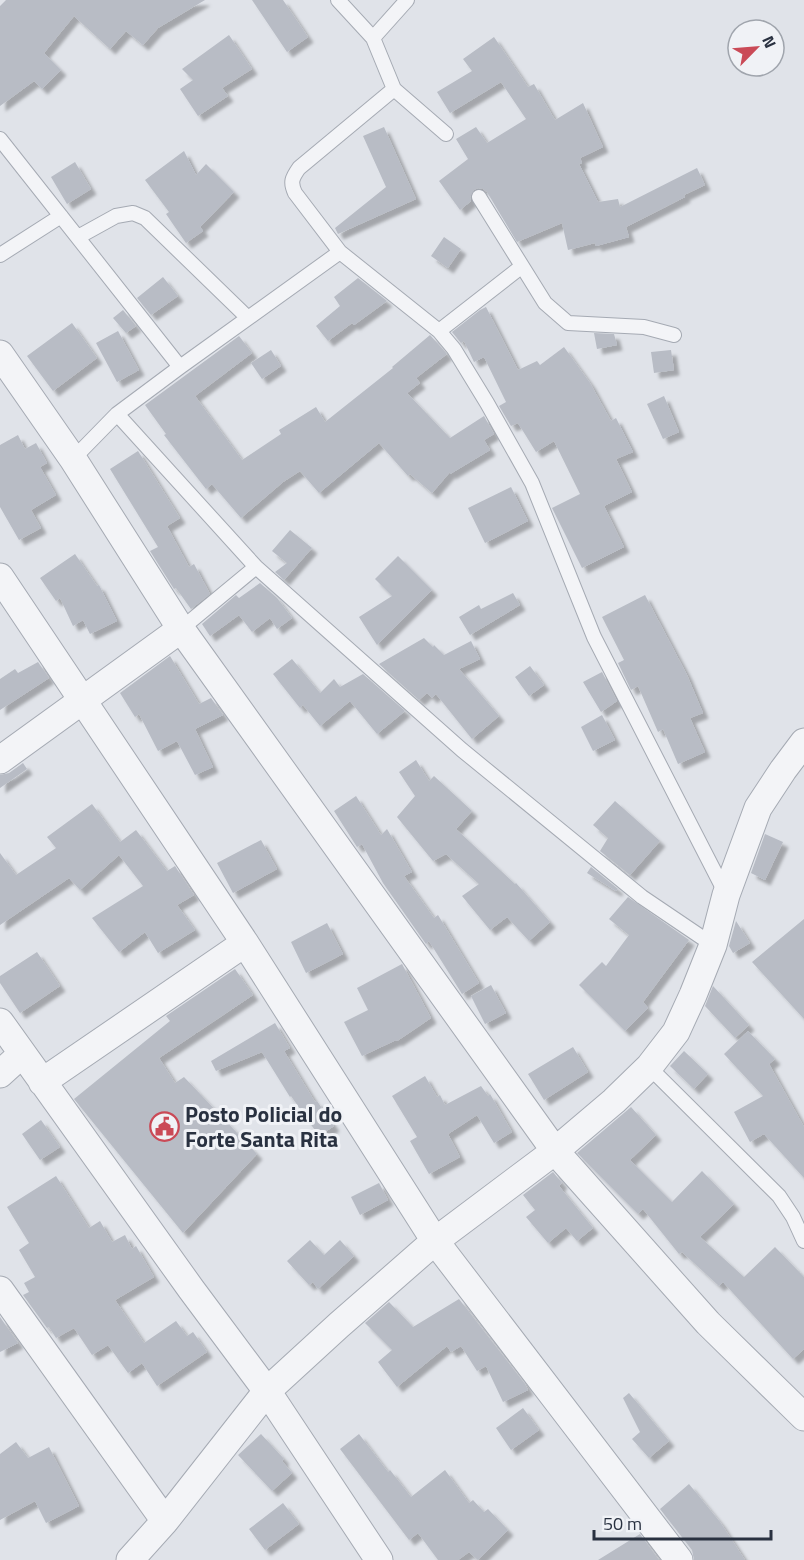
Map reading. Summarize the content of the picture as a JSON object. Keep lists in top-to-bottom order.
{
  "places": {
    "public building": ["Posto Policial do Forte Santa Rita"]
  },
  "scale_bar": "50 m",
  "north": "top right"
}
